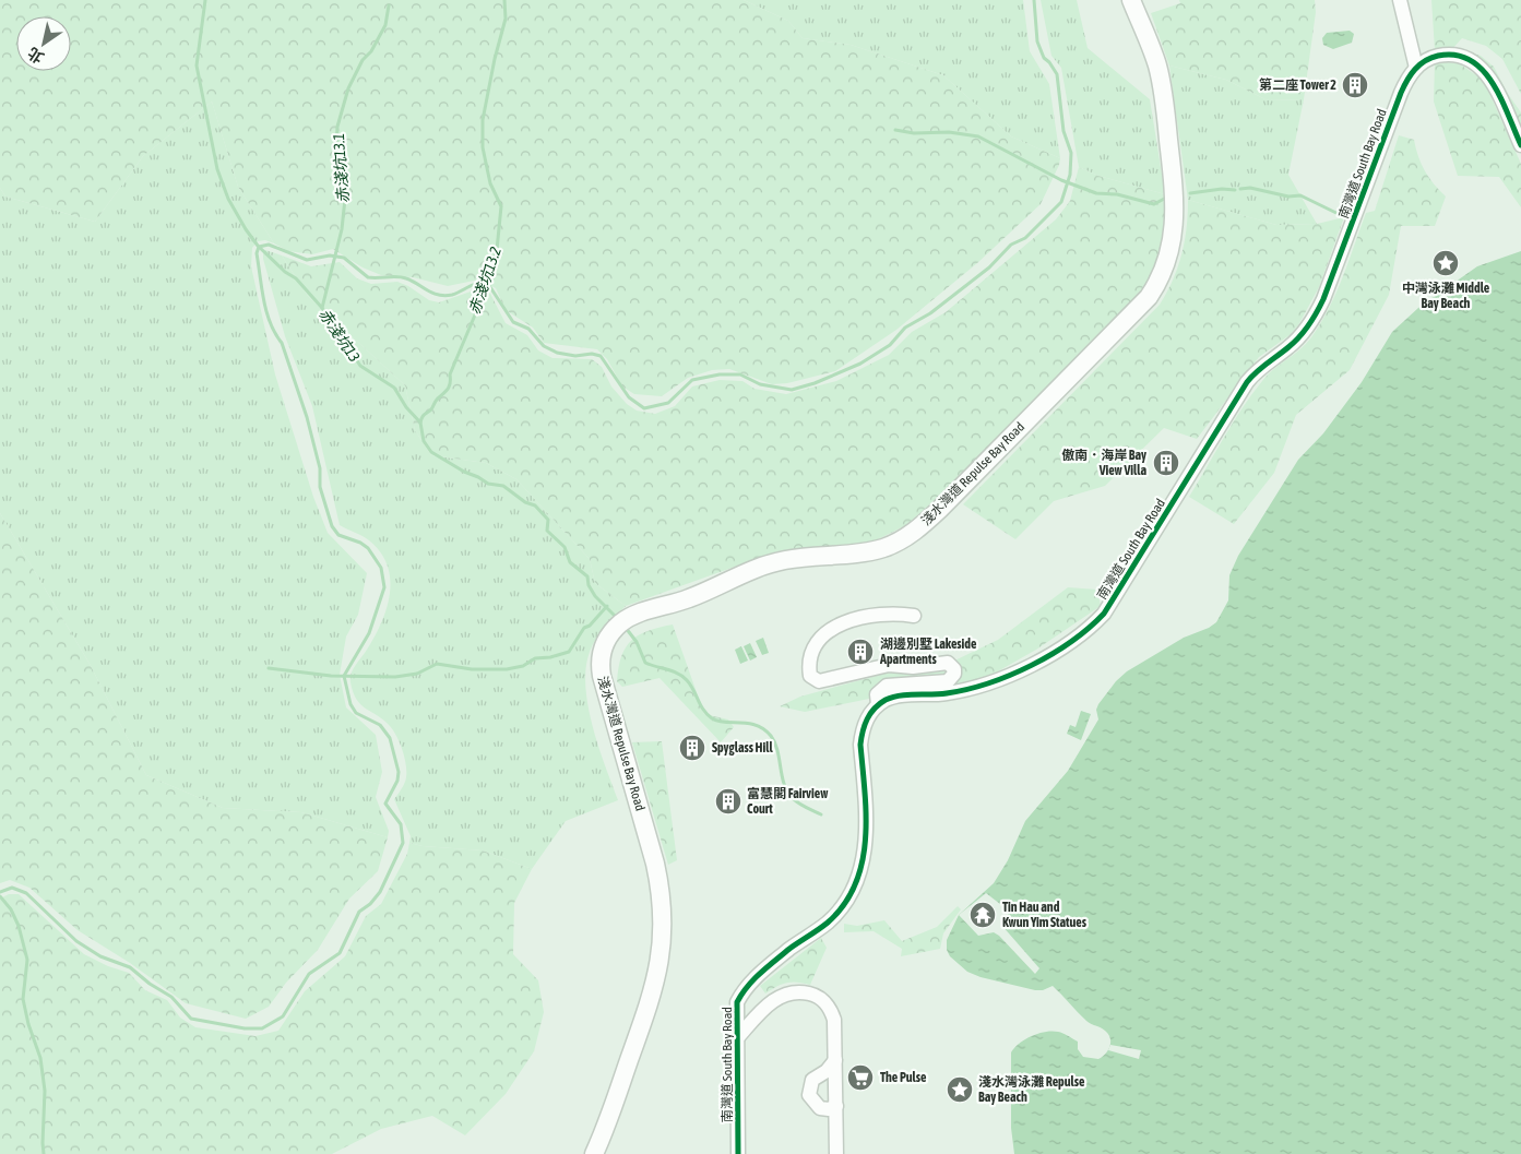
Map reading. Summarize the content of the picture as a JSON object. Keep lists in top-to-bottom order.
{
  "streets": {
    "main road": ["淺水灣道 Repulse Bay Road"],
    "street": ["南灣道 South Bay Road"]
  },
  "water": ["赤淺坑13.1", "赤淺坑13.2", "赤淺坑13"],
  "places": {
    "building": [
      "第二座 Tower 2",
      "傲南．海岸 Bay View Villa",
      "湖邊別墅 Lakeside Apartments",
      "Spyglass Hill",
      "富慧閣 Fairview Court"
    ],
    "place": ["中灣泳灘 Middle Bay Beach", "淺水灣泳灘 Repulse Bay Beach"],
    "temple": ["Tin Hau and Kwun Yim Statues"],
    "supermarket": ["The Pulse"]
  },
  "north": "bottom left"
}
